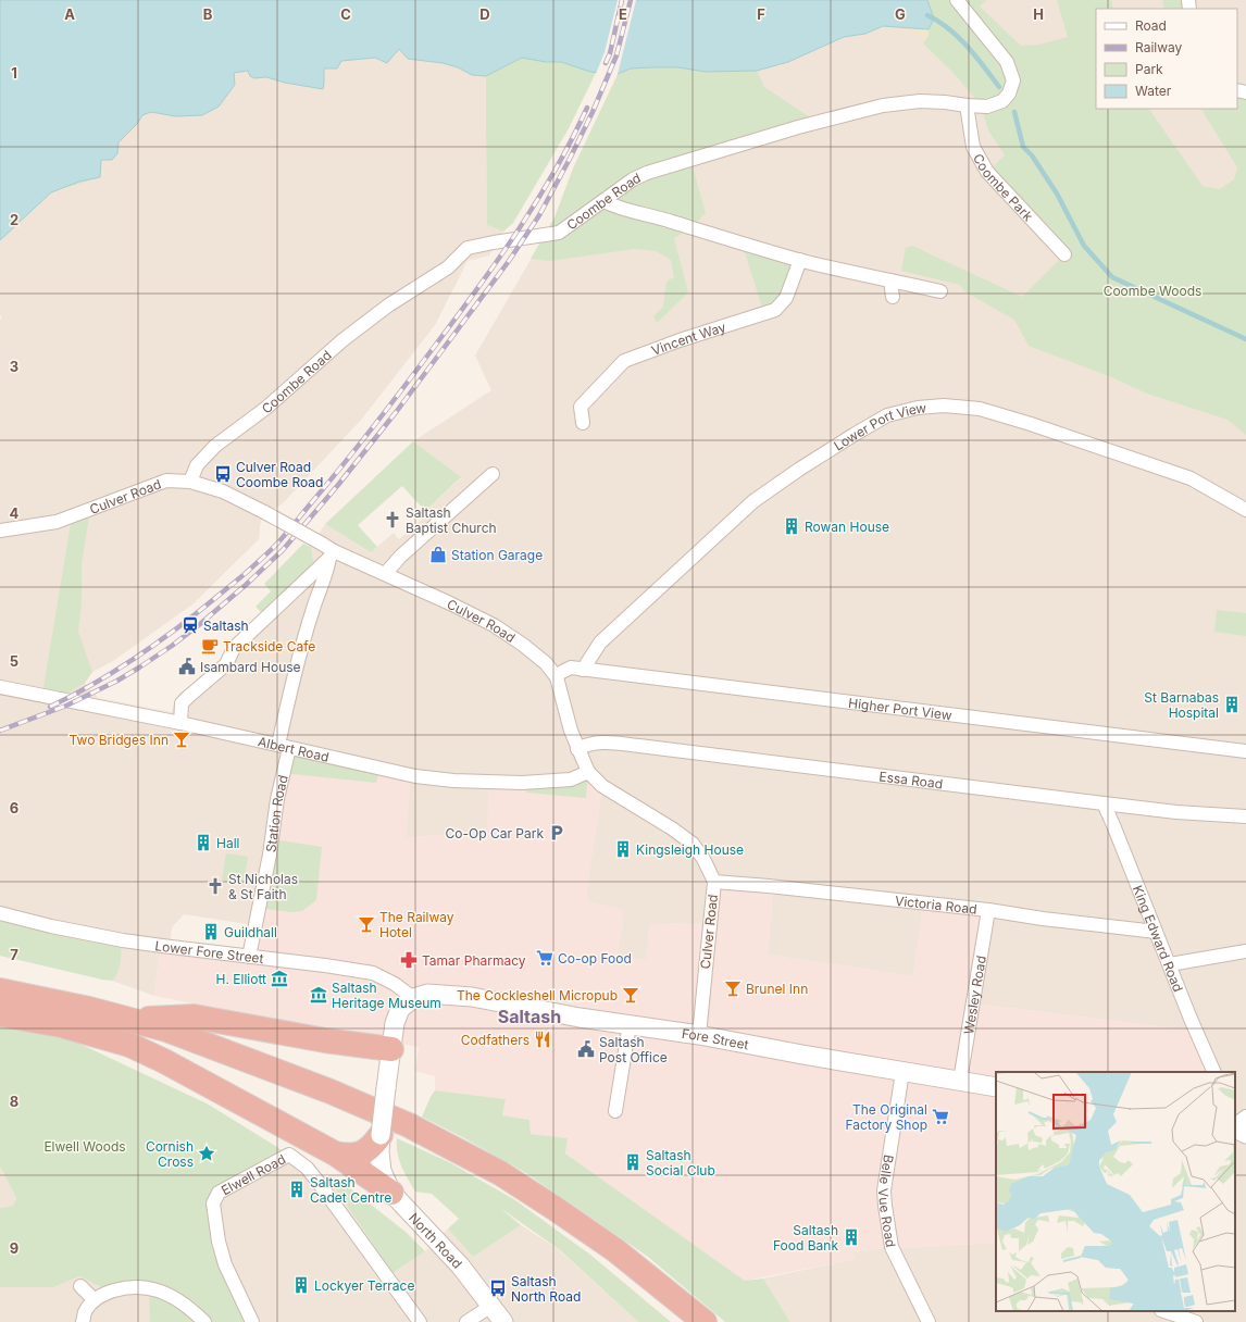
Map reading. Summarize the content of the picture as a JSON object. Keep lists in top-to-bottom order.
{
  "streets": {
    "street": [
      "Coombe Park",
      "Coombe Road",
      "Vincent Way",
      "Lower Port View",
      "Culver Road",
      "Higher Port View",
      "Albert Road",
      "Essa Road",
      "Station Road",
      "Victoria Road",
      "King Edward Road",
      "Lower Fore Street",
      "Wesley Road",
      "Fore Street",
      "Elwell Road",
      "Belle Vue Road",
      "North Road"
    ]
  },
  "crossings": [
    ["Coombe Park", "Coombe Road"],
    ["Coombe Road", "Culver Road"],
    ["Lower Port View", "Higher Port View"],
    ["Culver Road", "Higher Port View"],
    ["Culver Road", "Albert Road"],
    ["Culver Road", "Essa Road"],
    ["Culver Road", "Station Road"],
    ["Culver Road", "Victoria Road"],
    ["Culver Road", "Fore Street"],
    ["Albert Road", "Station Road"],
    ["Essa Road", "King Edward Road"],
    ["Station Road", "Lower Fore Street"],
    ["Victoria Road", "King Edward Road"],
    ["Victoria Road", "Wesley Road"],
    ["Lower Fore Street", "Fore Street"],
    ["Wesley Road", "Fore Street"],
    ["Fore Street", "Belle Vue Road"]
  ],
  "districts": ["Saltash"],
  "parks": ["Coombe Woods", "Elwell Woods"],
  "places": {
    "bus stop": ["Culver Road Coombe Road", "Saltash North Road"],
    "church": ["Saltash Baptist Church", "St Nicholas & St Faith"],
    "building": [
      "Rowan House",
      "St Barnabas Hospital",
      "Hall",
      "Kingsleigh House",
      "Guildhall",
      "Saltash Social Club",
      "Saltash Cadet Centre",
      "Saltash Food Bank",
      "Lockyer Terrace"
    ],
    "shop": ["Station Garage"],
    "station": ["Saltash"],
    "cafe": ["Trackside Cafe"],
    "public building": ["Isambard House", "Saltash Post Office"],
    "bar": [
      "Two Bridges Inn",
      "The Railway Hotel",
      "Brunel Inn",
      "The Cockleshell Micropub"
    ],
    "parking": ["Co-Op Car Park"],
    "supermarket": ["Co-op Food", "The Original Factory Shop"],
    "pharmacy": ["Tamar Pharmacy"],
    "museum": ["H. Elliott", "Saltash Heritage Museum"],
    "restaurant": ["Codfathers"],
    "place": ["Cornish Cross"]
  },
  "legend": [
    "Road",
    "Railway",
    "Park",
    "Water"
  ],
  "grid": {
    "columns": [
      "A",
      "B",
      "C",
      "D",
      "E",
      "F",
      "G",
      "H"
    ],
    "rows": [
      "1",
      "2",
      "3",
      "4",
      "5",
      "6",
      "7",
      "8",
      "9"
    ]
  }
}
